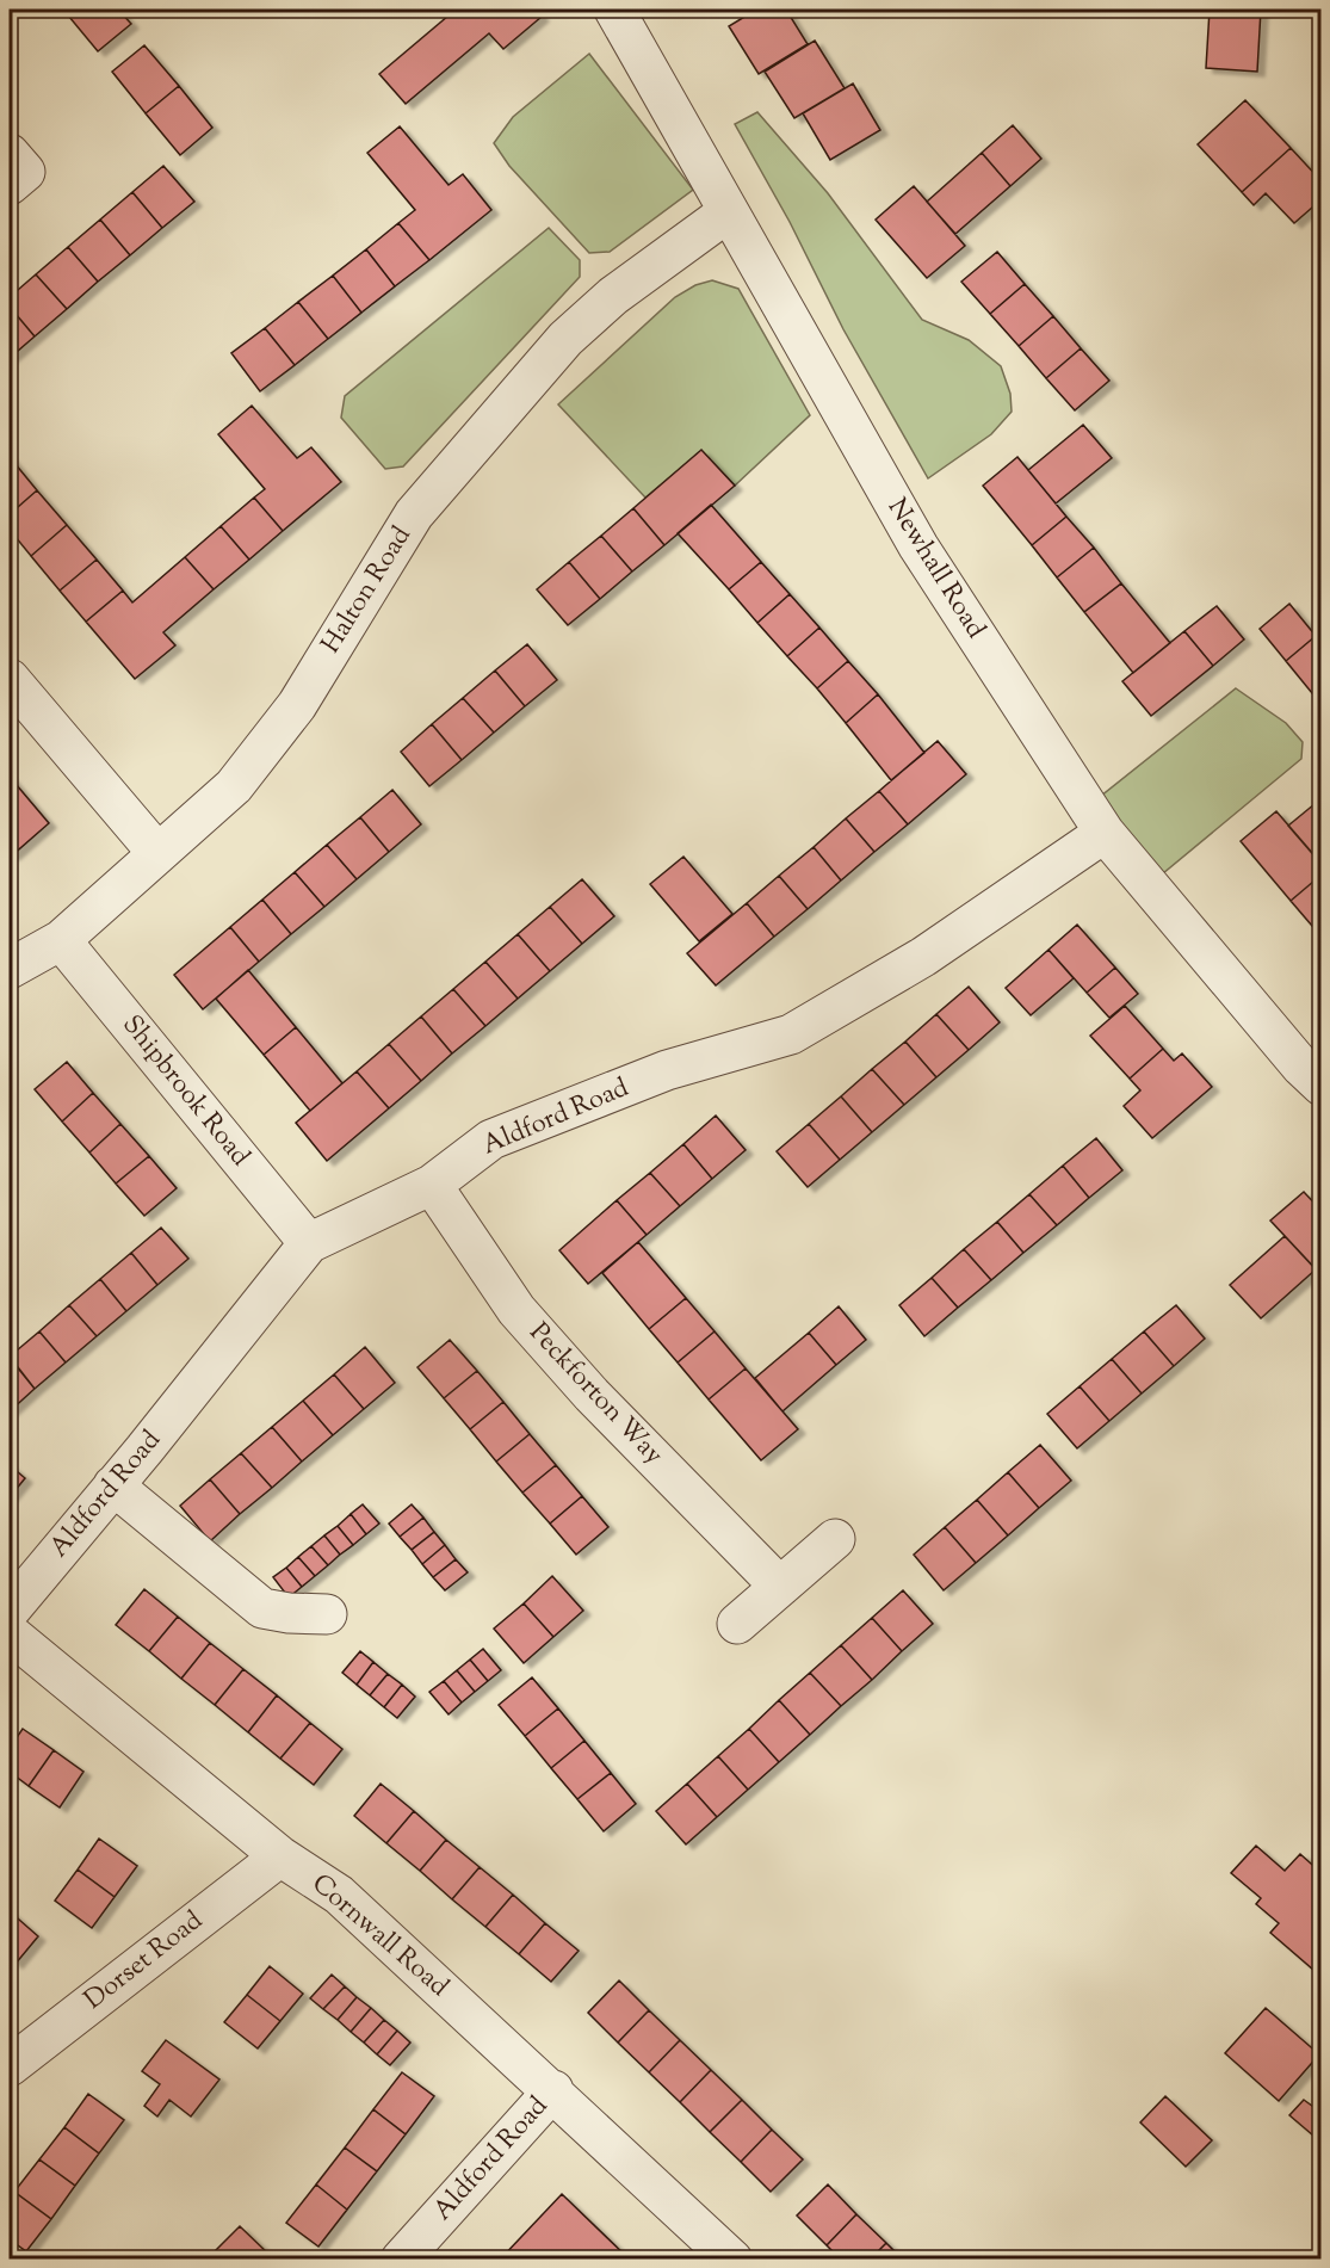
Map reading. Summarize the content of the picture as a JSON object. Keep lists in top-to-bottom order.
{
  "streets": {
    "street": [
      "Newhall Road",
      "Halton Road",
      "Shipbrook Road",
      "Aldford Road",
      "Peckforton Way",
      "Cornwall Road",
      "Dorset Road"
    ]
  },
  "crossings": [
    ["Newhall Road", "Halton Road"],
    ["Newhall Road", "Aldford Road"],
    ["Halton Road", "Shipbrook Road"],
    ["Shipbrook Road", "Aldford Road"],
    ["Aldford Road", "Peckforton Way"],
    ["Aldford Road", "Cornwall Road"],
    ["Cornwall Road", "Dorset Road"]
  ]
}
